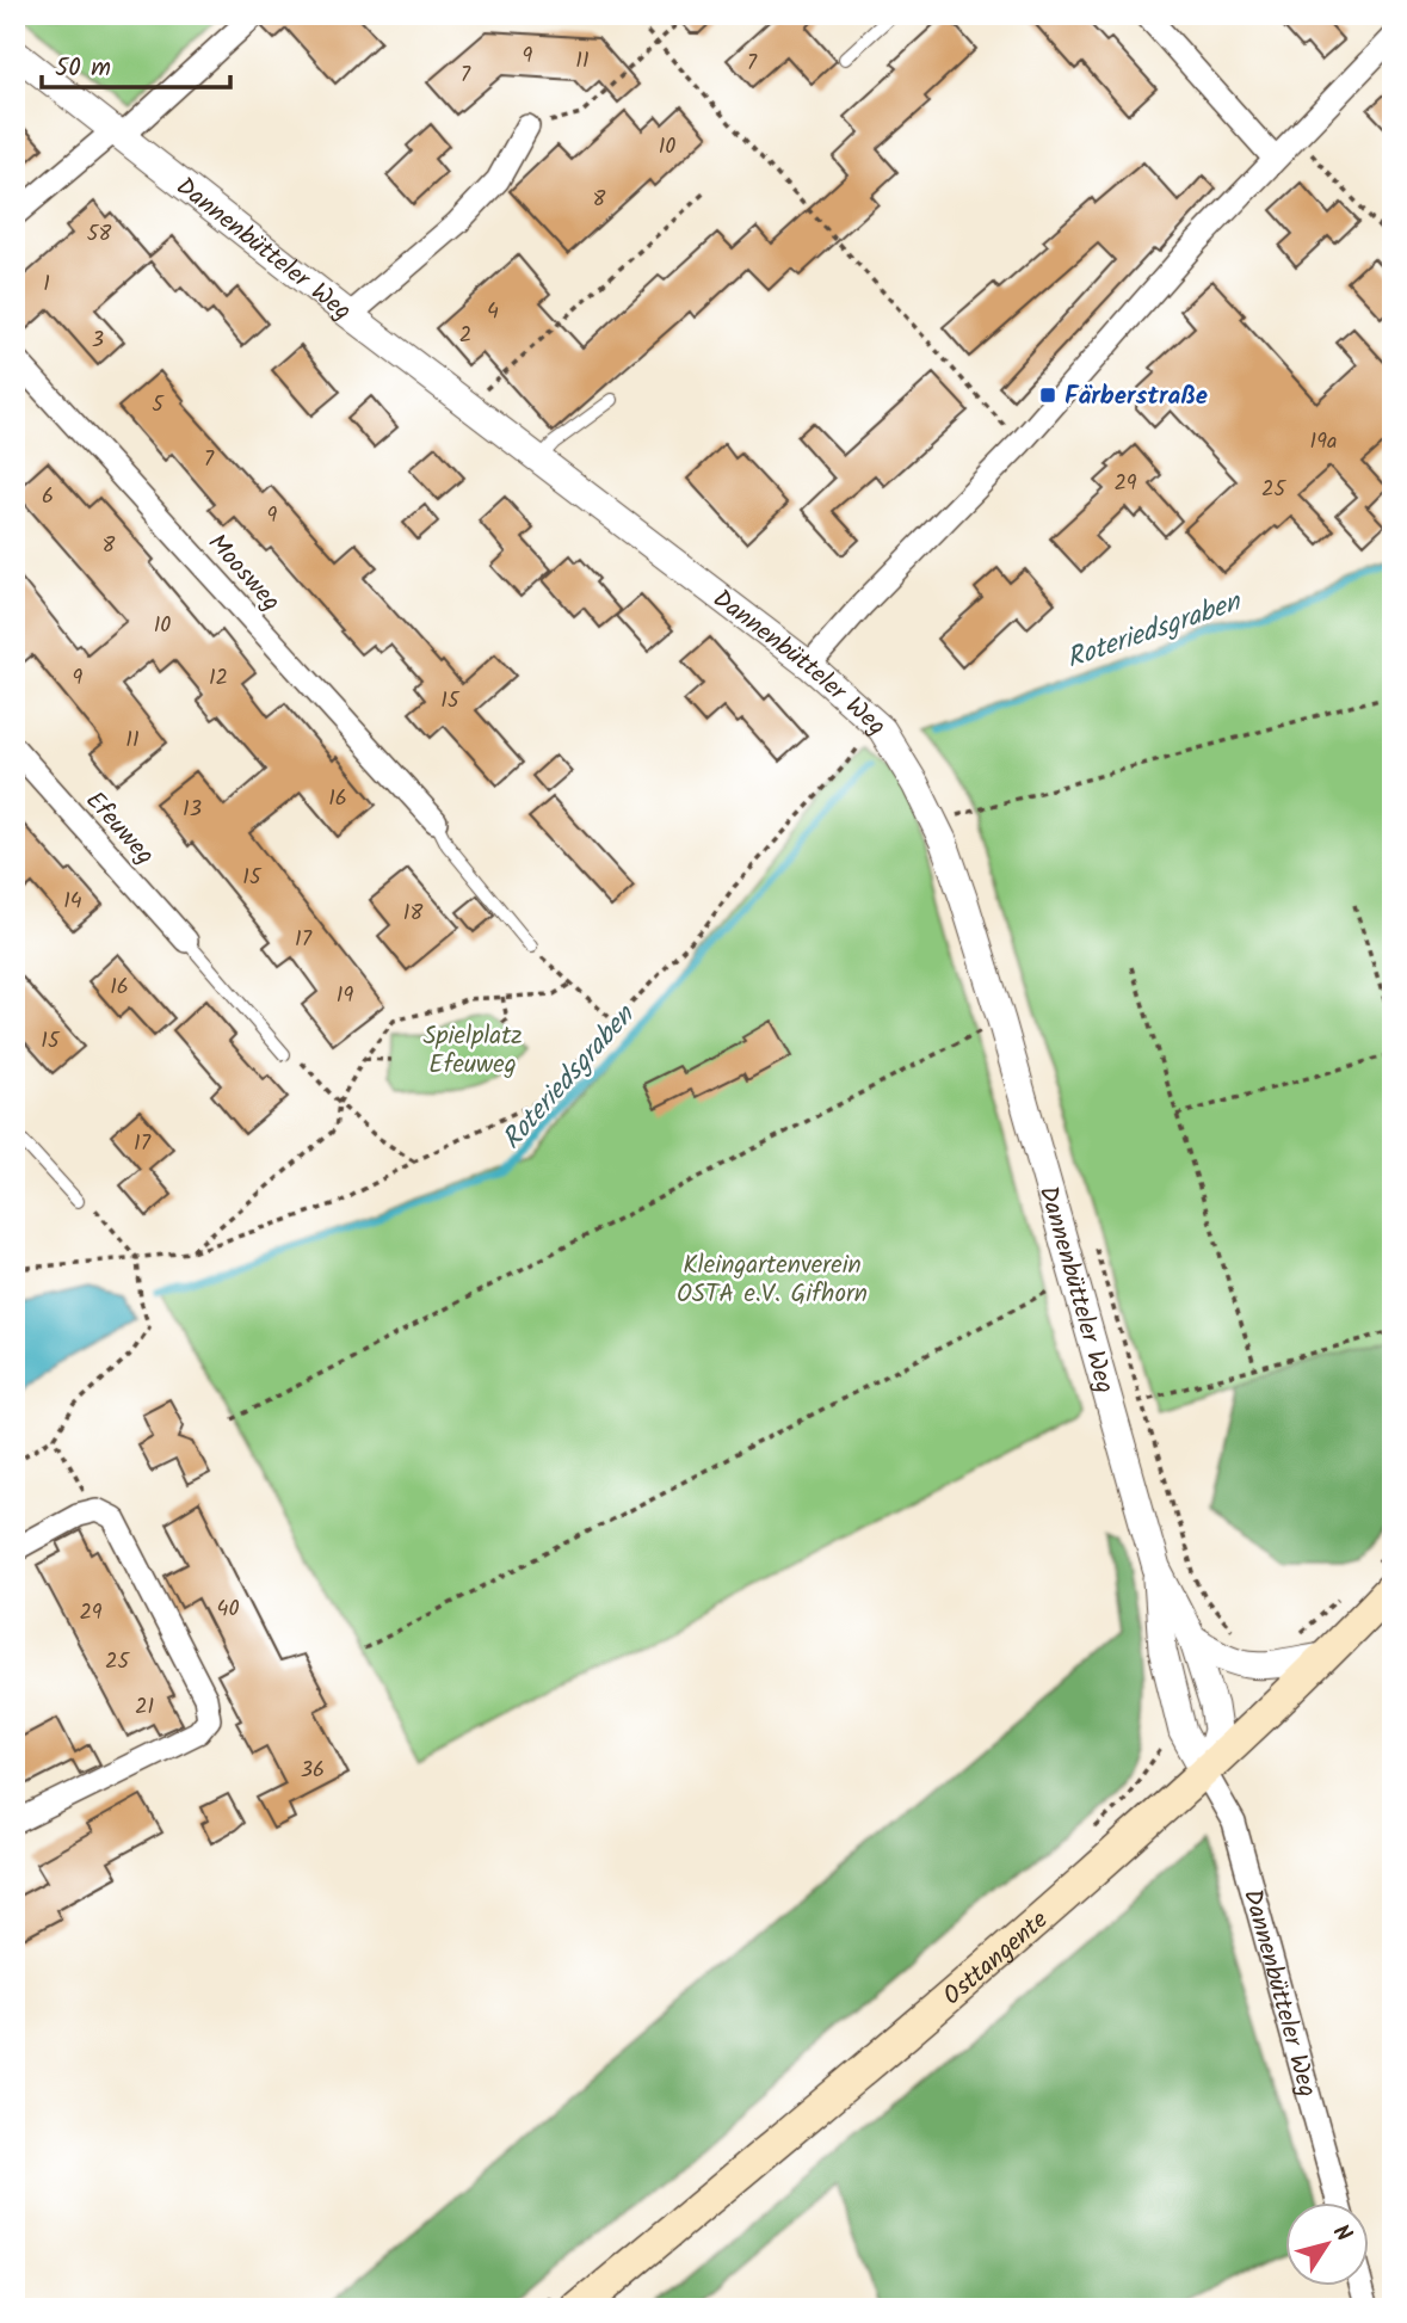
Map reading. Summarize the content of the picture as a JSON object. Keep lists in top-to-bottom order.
{
  "streets": {
    "main road": ["Osttangente"],
    "street": ["Dannenbütteler Weg", "Moosweg", "Efeuweg"]
  },
  "crossings": [
    ["Dannenbütteler Weg", "Osttangente"]
  ],
  "water": ["Roteriedsgraben"],
  "parks": ["Spielplatz Efeuweg", "Kleingartenverein OSTA e.V. Gifhorn"],
  "places": {
    "transit": ["Färberstraße"]
  },
  "house_numbers": [
    "9",
    "11",
    "7",
    "7",
    "10",
    "8",
    "58",
    "1",
    "4",
    "2",
    "3",
    "5",
    "19a",
    "7",
    "29",
    "25",
    "6",
    "9",
    "8",
    "10",
    "9",
    "12",
    "15",
    "11",
    "16",
    "13",
    "15",
    "14",
    "18",
    "17",
    "16",
    "19",
    "15",
    "17",
    "40",
    "29",
    "25",
    "21",
    "36"
  ],
  "scale_bar": "50 m",
  "north": "top right"
}
